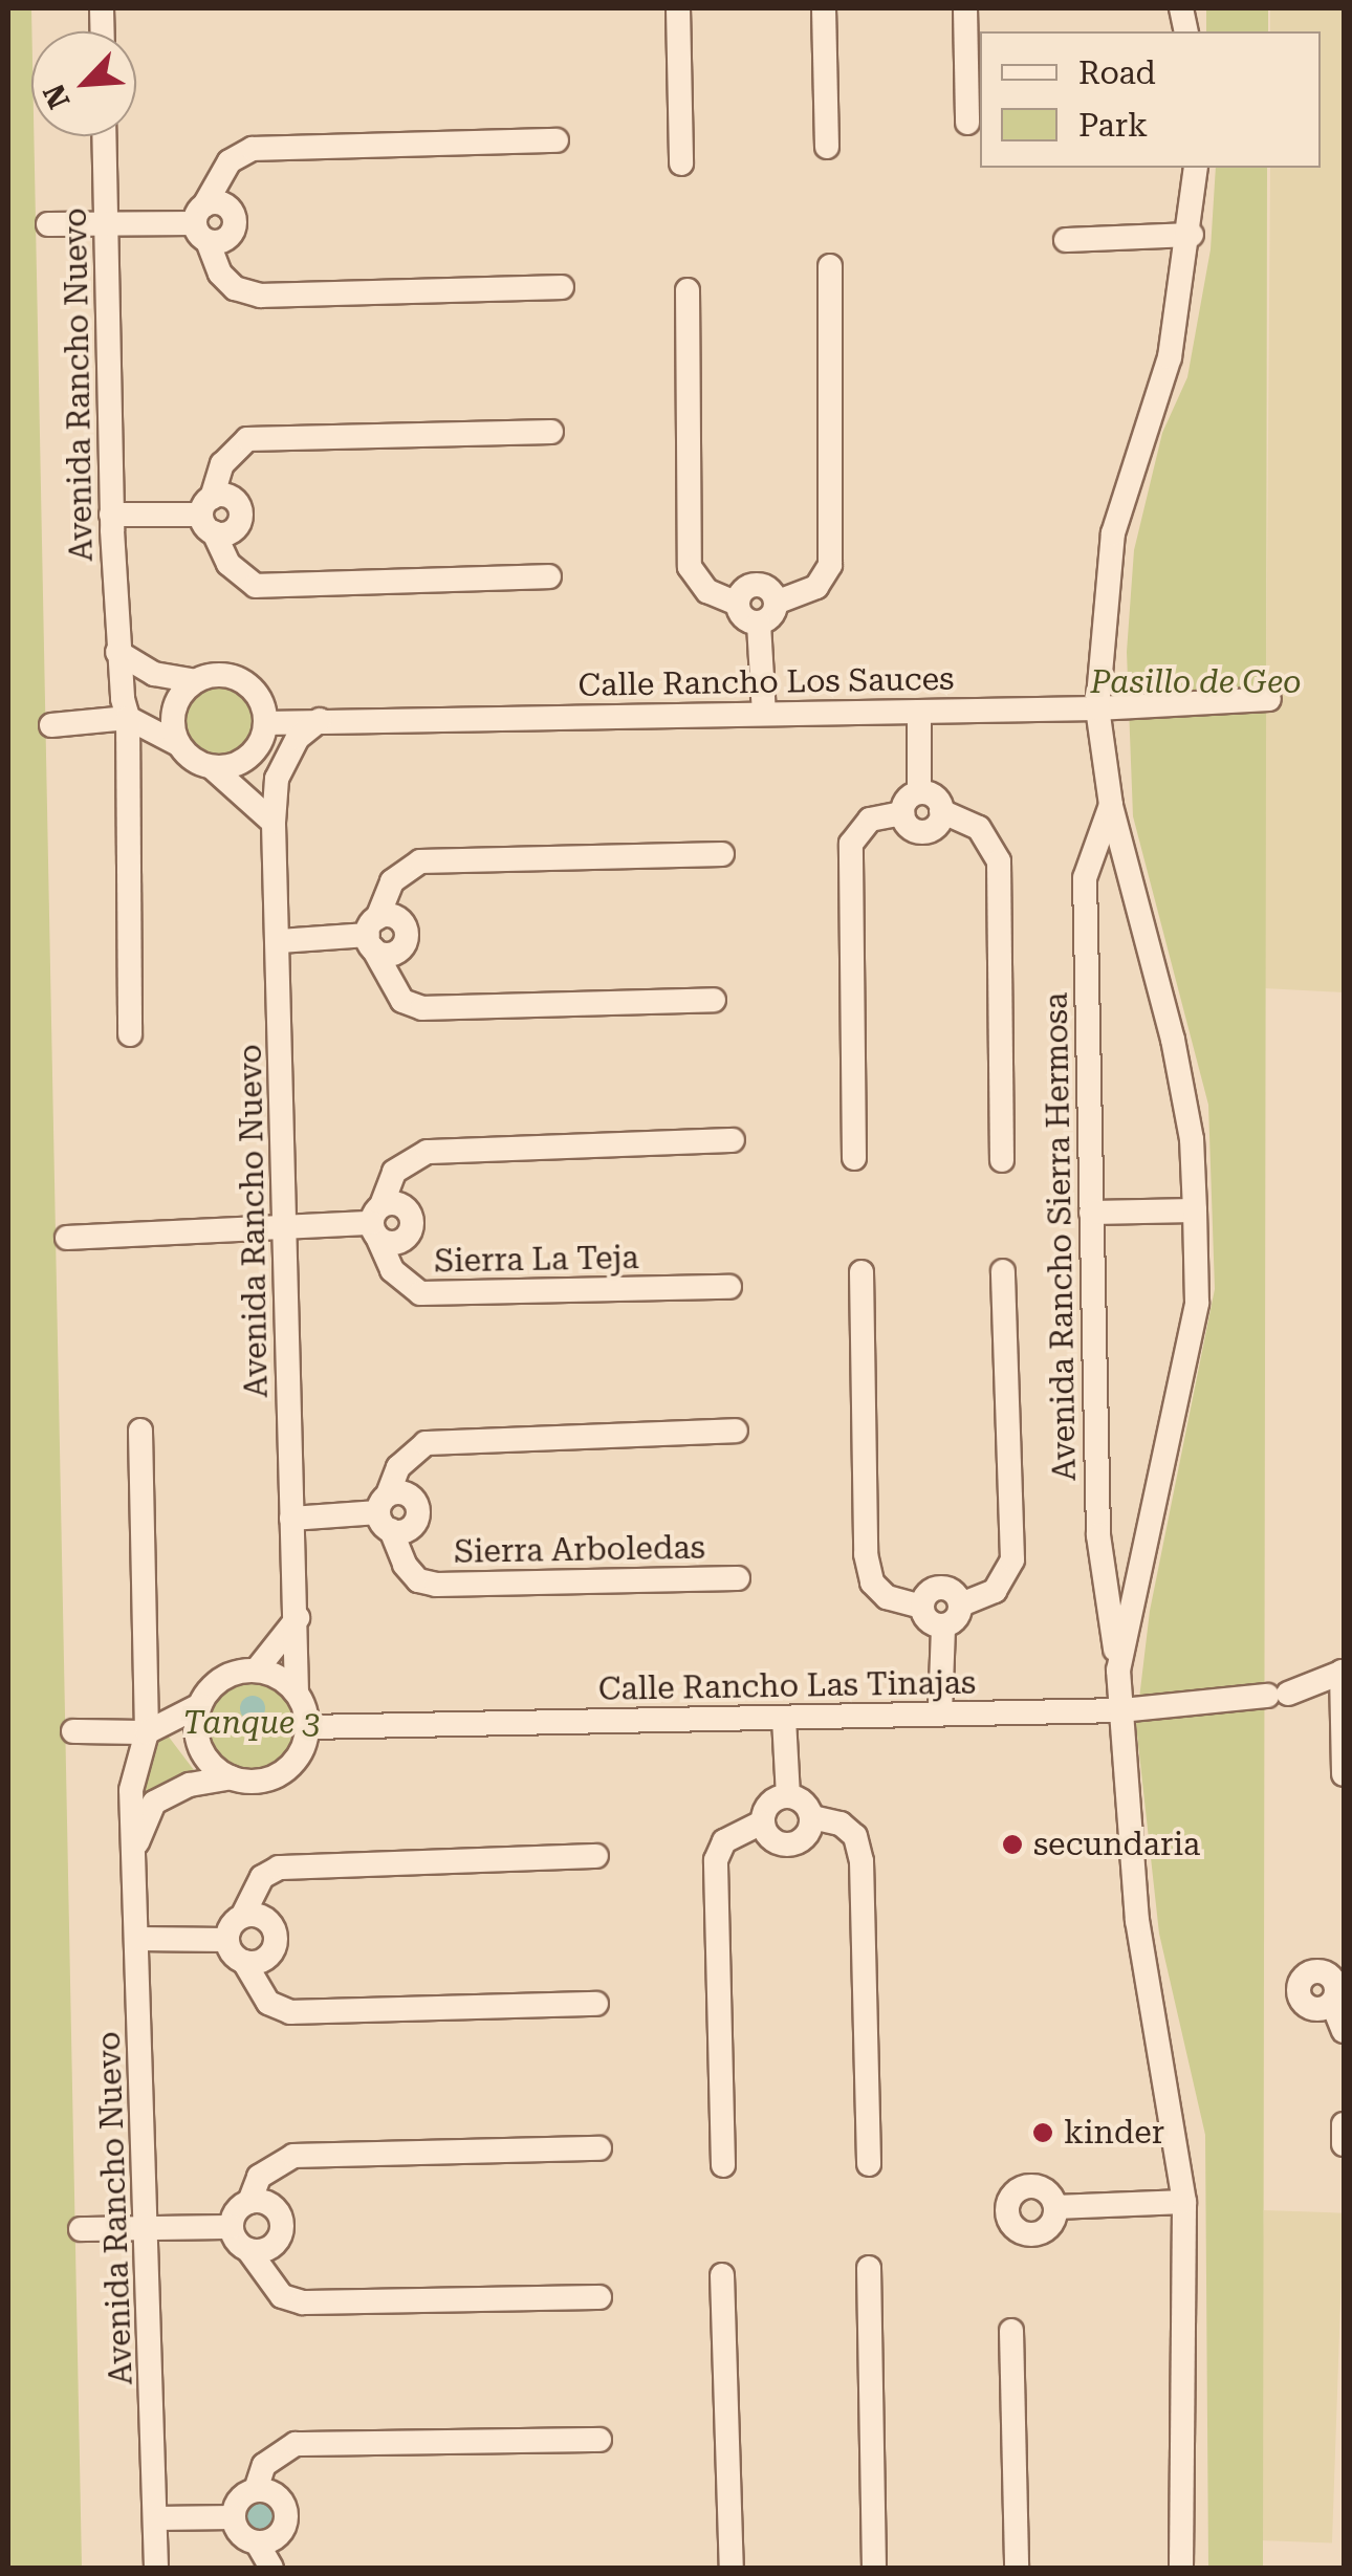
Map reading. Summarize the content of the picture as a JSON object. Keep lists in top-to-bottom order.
{
  "streets": {
    "street": [
      "Avenida Rancho Nuevo",
      "Calle Rancho Los Sauces",
      "Avenida Rancho Sierra Hermosa",
      "Sierra La Teja",
      "Sierra Arboledas",
      "Calle Rancho Las Tinajas"
    ]
  },
  "crossings": [
    ["Avenida Rancho Nuevo", "Calle Rancho Las Tinajas"],
    ["Calle Rancho Los Sauces", "Avenida Rancho Sierra Hermosa"],
    ["Avenida Rancho Sierra Hermosa", "Calle Rancho Las Tinajas"]
  ],
  "parks": ["Pasillo de Geo", "Tanque 3"],
  "places": ["secundaria", "kinder"],
  "legend": ["Road", "Park"],
  "north": "bottom left"
}
